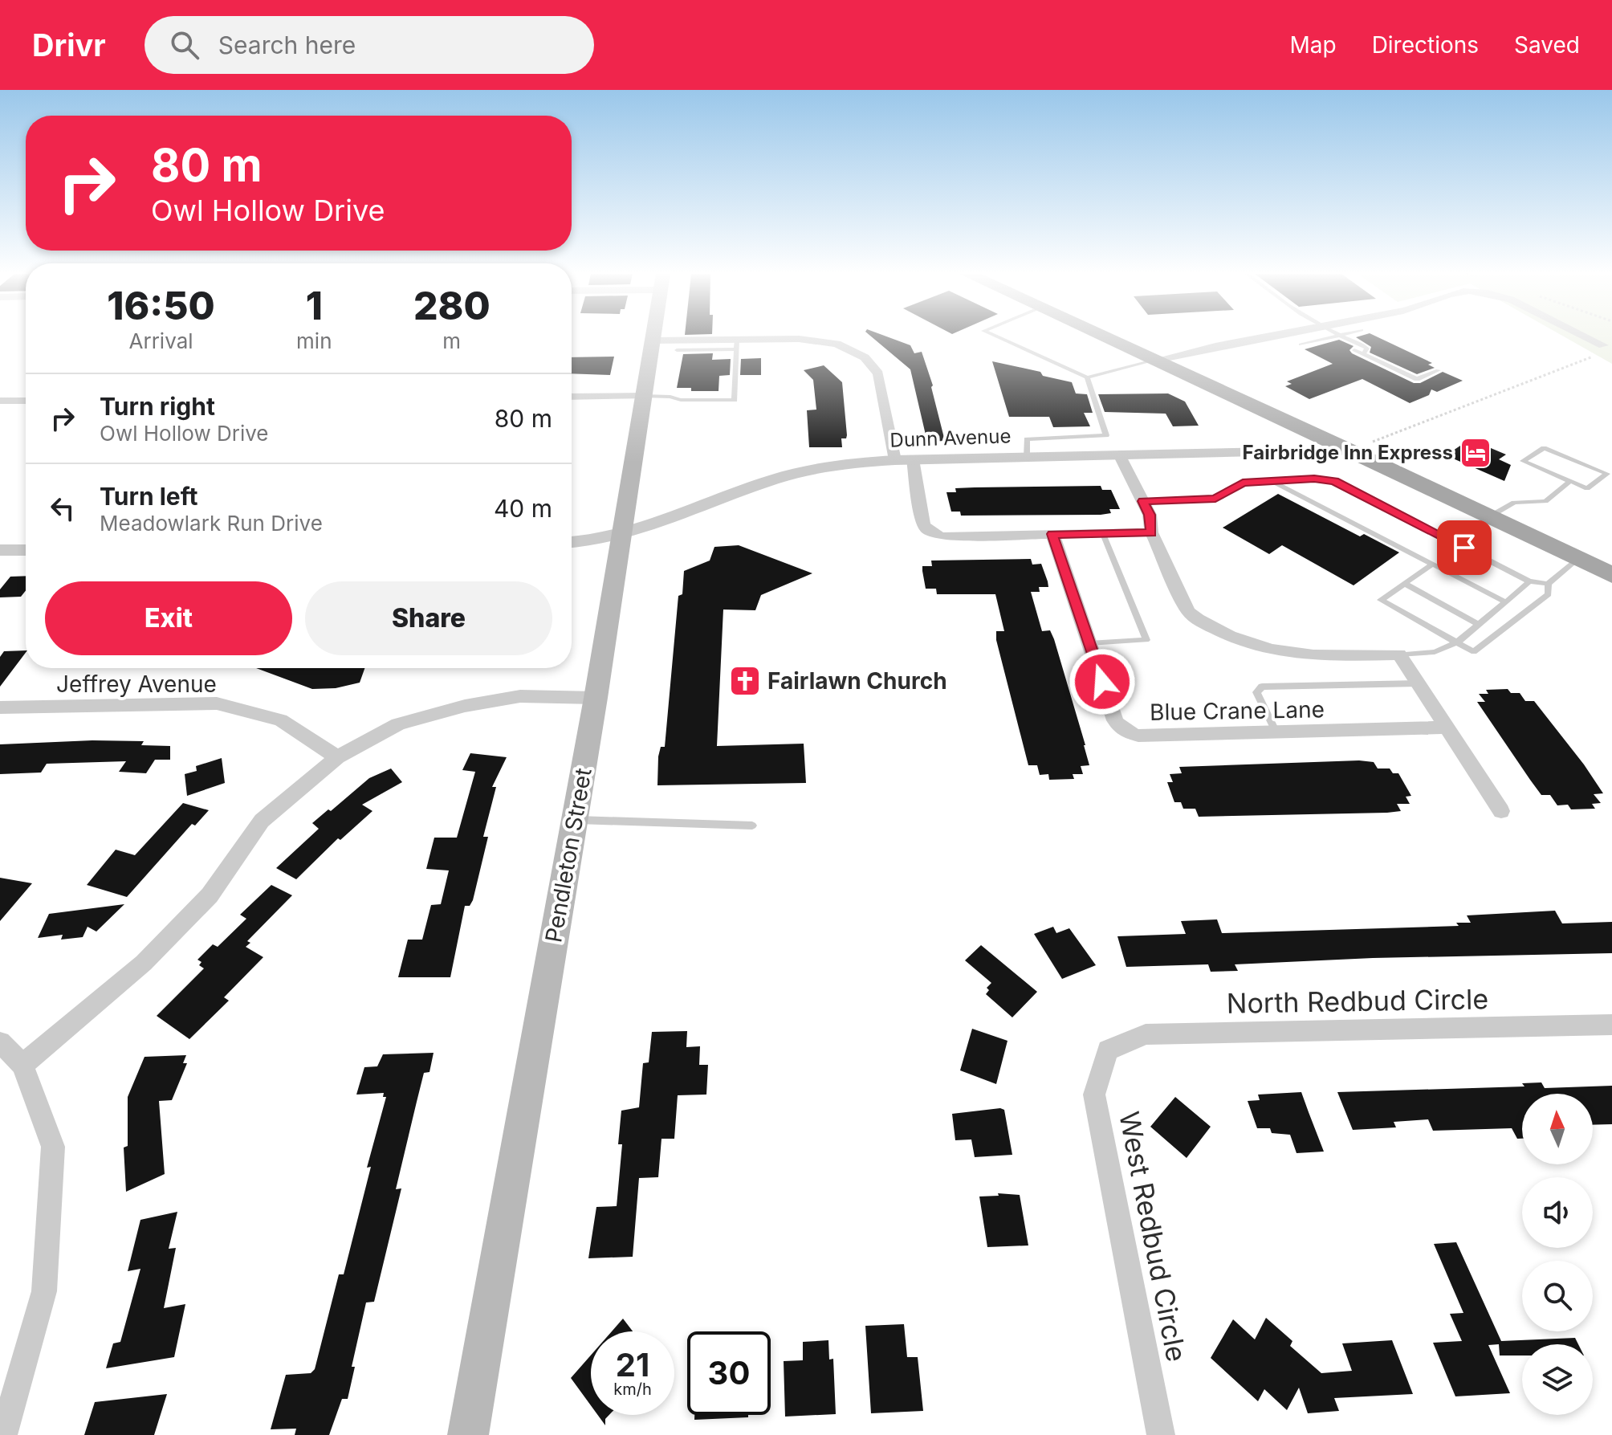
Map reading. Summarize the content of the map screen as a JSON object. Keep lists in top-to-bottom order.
{
  "streets": {
    "main road": ["Pendleton Street"],
    "street": [
      "Dunn Avenue",
      "Jeffrey Avenue",
      "Blue Crane Lane",
      "North Redbud Circle",
      "West Redbud Circle"
    ]
  },
  "crossings": [
    ["Dunn Avenue", "Pendleton Street"],
    ["North Redbud Circle", "West Redbud Circle"]
  ],
  "places": {
    "hotel": ["Fairbridge Inn Express"],
    "church": ["Fairlawn Church"]
  },
  "north": "top",
  "page": {
    "header": "Drivr",
    "search": "Search here",
    "nav": ["Map", "Directions", "Saved"],
    "turn": ["80 m", "Owl Hollow Drive"],
    "eta": [
      "16:50",
      "Arrival",
      "1",
      "min",
      "280",
      "m"
    ],
    "list": [
      {
        "name": "Turn right",
        "note": "Owl Hollow Drive",
        "value": "80 m"
      },
      {
        "name": "Turn left",
        "note": "Meadowlark Run Drive",
        "value": "40 m"
      }
    ],
    "buttons": ["Exit", "Share"],
    "speed": "21 km/h",
    "limit": "30"
  }
}
